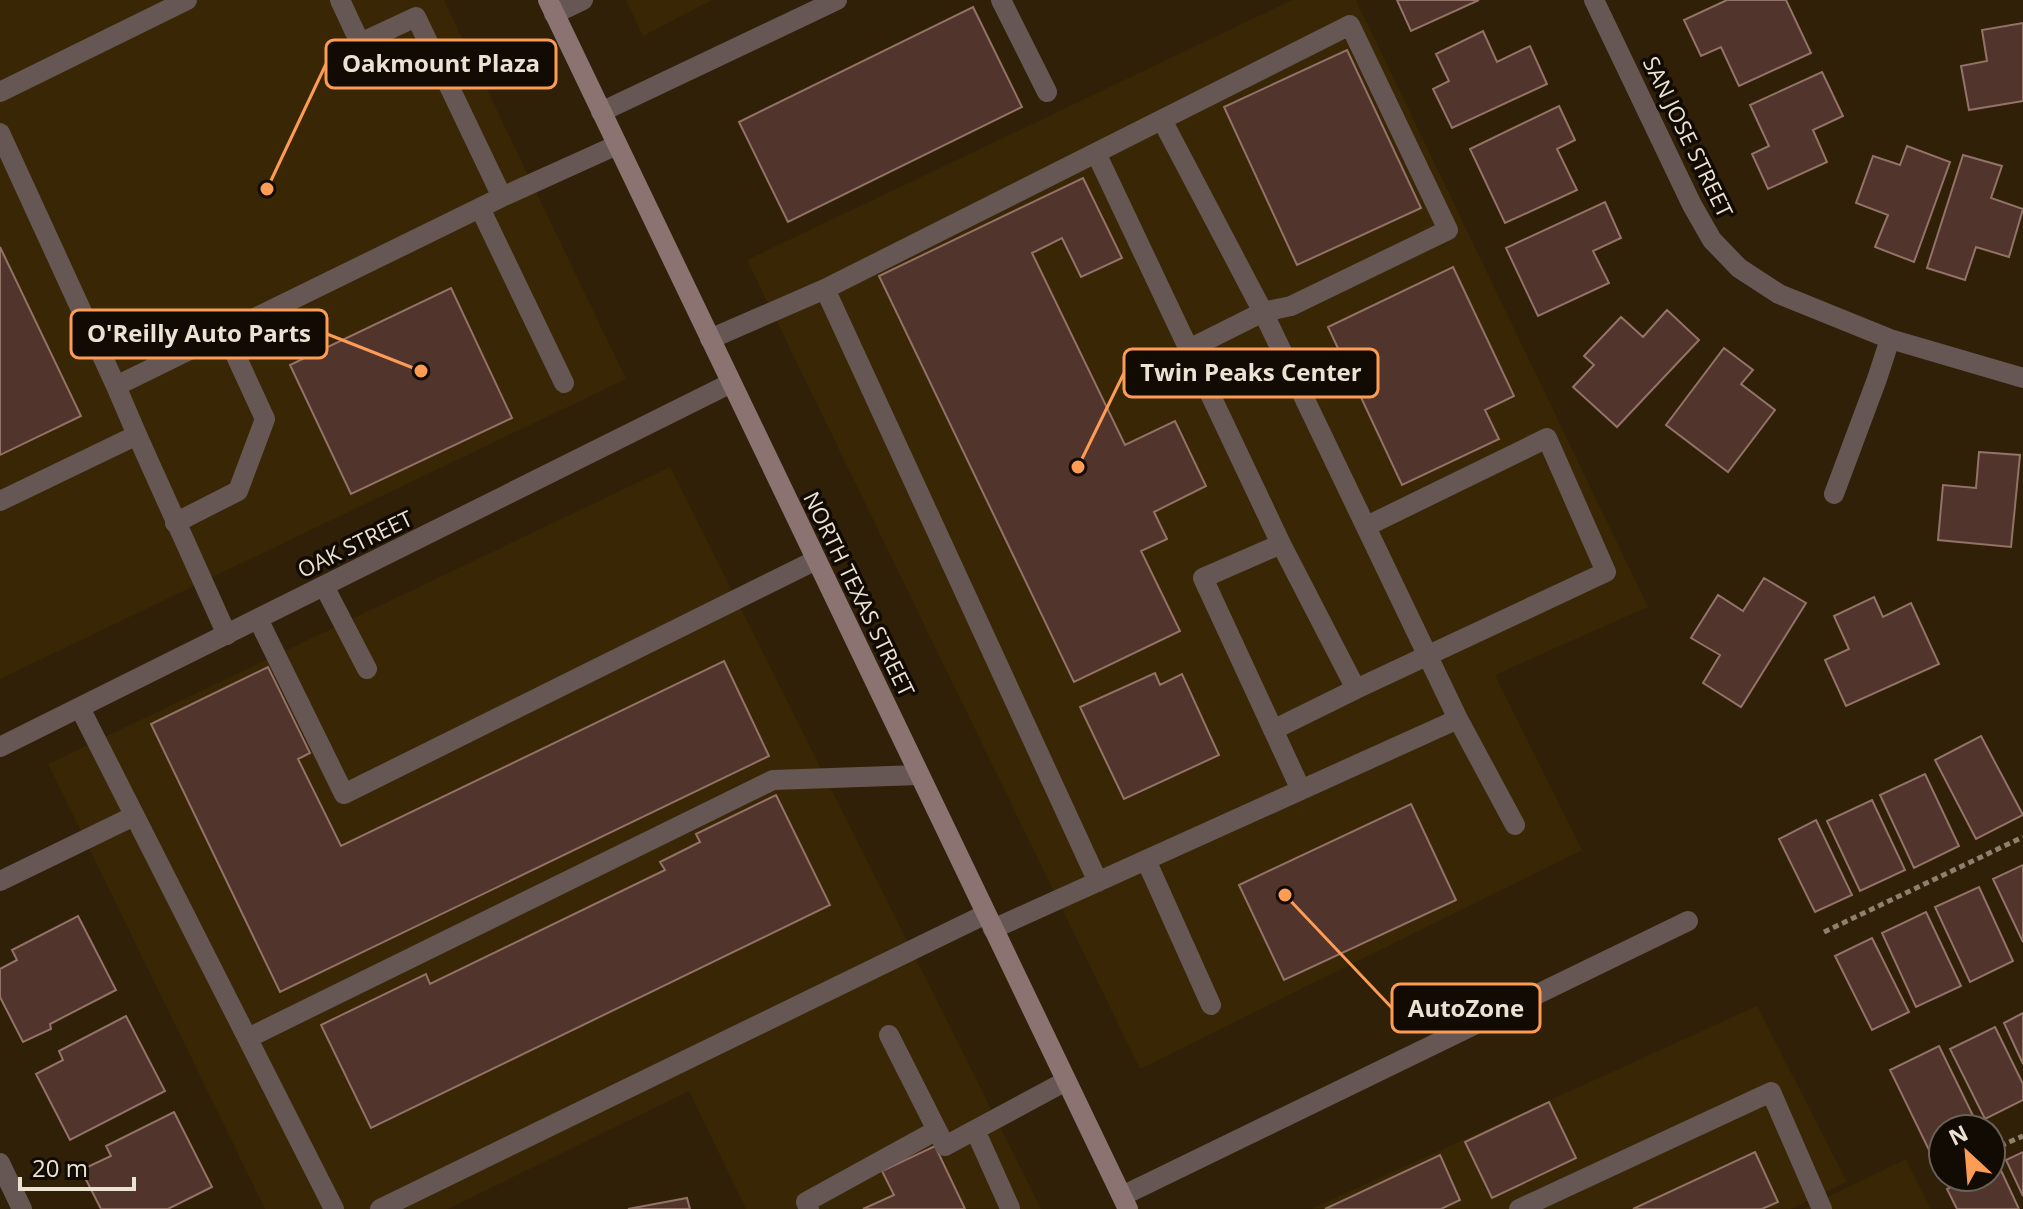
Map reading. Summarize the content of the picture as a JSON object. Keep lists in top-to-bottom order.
{
  "streets": {
    "main road": ["NORTH TEXAS STREET"],
    "street": ["SAN JOSE STREET", "OAK STREET"]
  },
  "crossings": [
    ["OAK STREET", "NORTH TEXAS STREET"]
  ],
  "places": [
    "Oakmount Plaza",
    "O'Reilly Auto Parts",
    "Twin Peaks Center",
    "AutoZone"
  ],
  "scale_bar": "20 m",
  "north": "top left"
}
